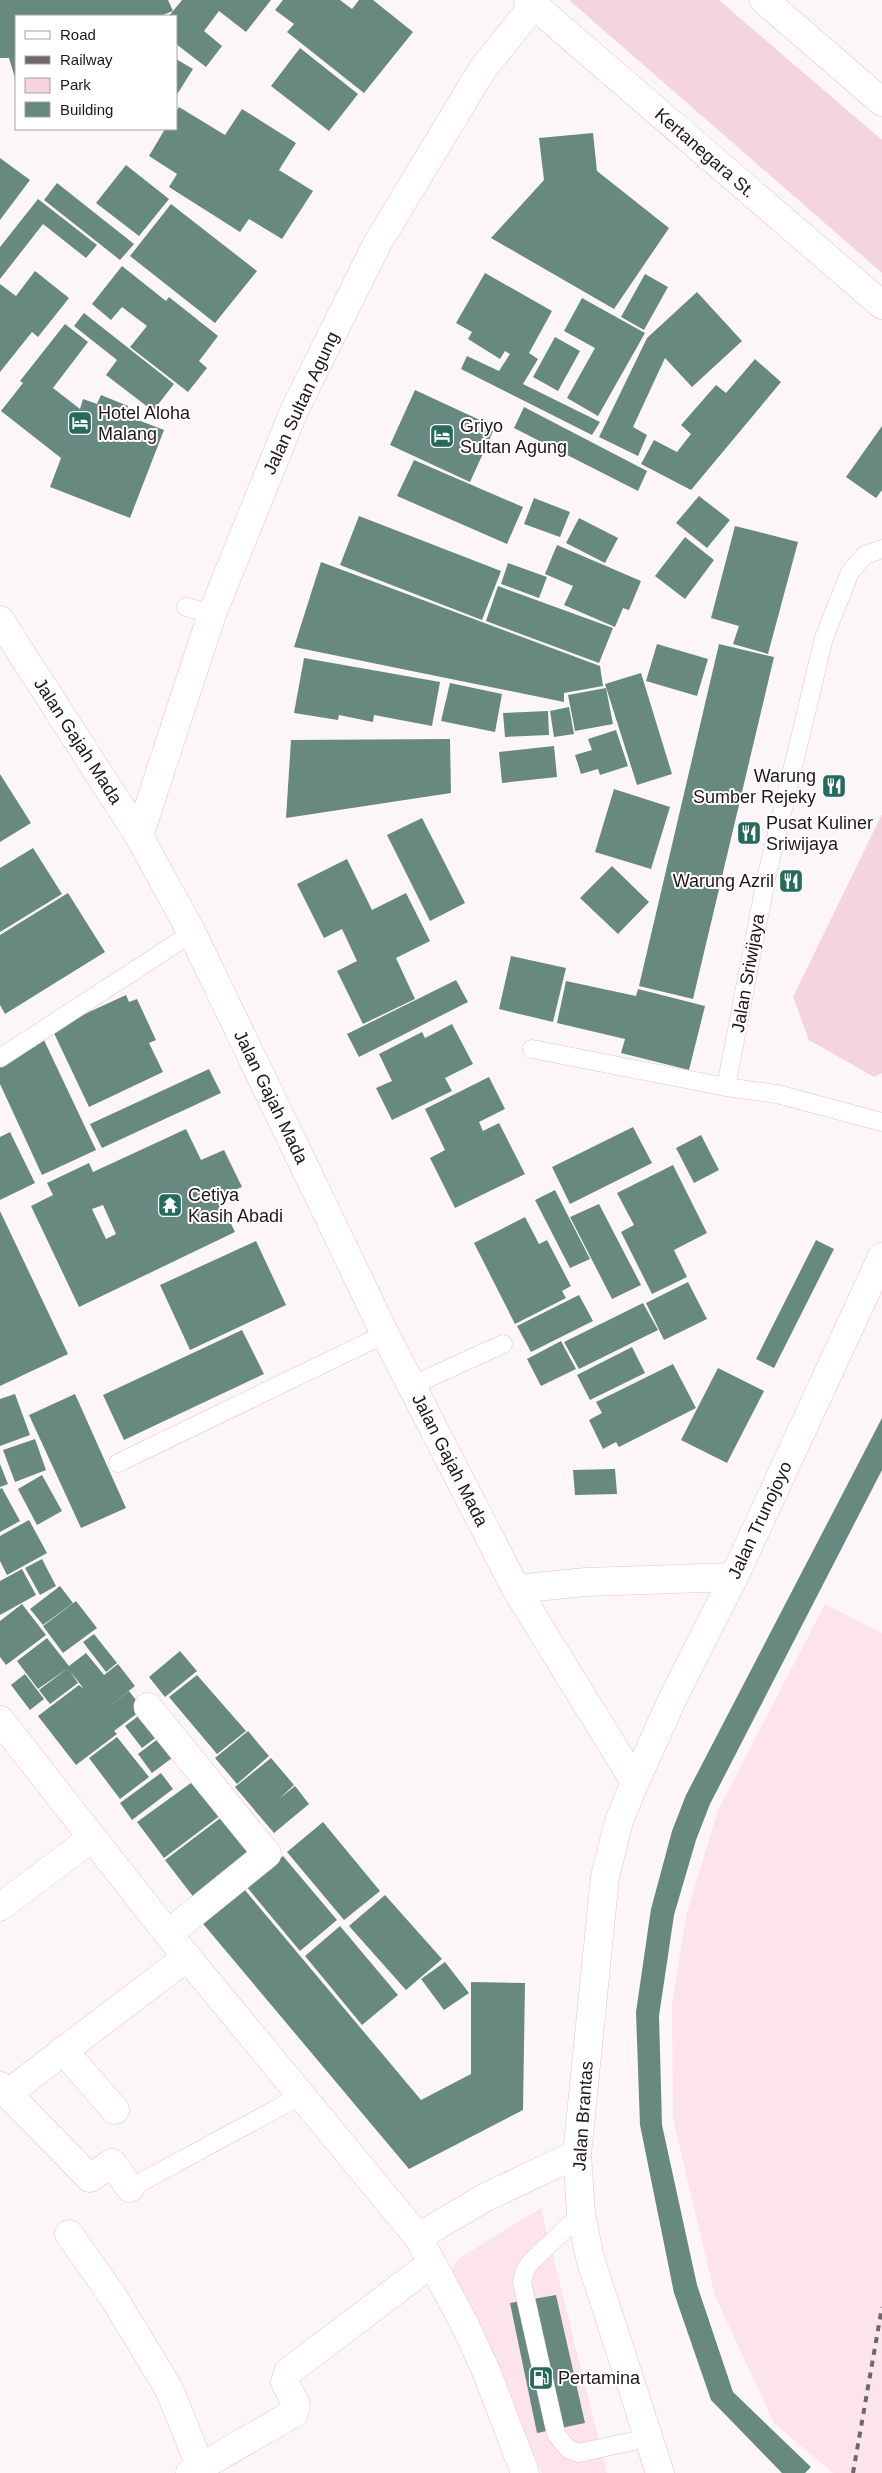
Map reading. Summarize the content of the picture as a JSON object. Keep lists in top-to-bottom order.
{
  "streets": {
    "street": [
      "Kertanegara St.",
      "Jalan Sultan Agung",
      "Jalan Gajah Mada",
      "Jalan Trunojoyo",
      "Jalan Brantas"
    ],
    "lane": ["Jalan Sriwijaya"]
  },
  "crossings": [
    ["Kertanegara St.", "Jalan Sultan Agung"],
    ["Jalan Sultan Agung", "Jalan Gajah Mada"],
    ["Jalan Gajah Mada", "Jalan Trunojoyo"],
    ["Jalan Gajah Mada", "Jalan Brantas"],
    ["Jalan Trunojoyo", "Jalan Brantas"]
  ],
  "places": {
    "hotel": ["Hotel Aloha Malang", "Griyo Sultan Agung"],
    "restaurant": ["Warung Sumber Rejeky", "Pusat Kuliner Sriwijaya", "Warung Azril"],
    "temple": ["Cetiya Kasih Abadi"],
    "fuel station": ["Pertamina"]
  },
  "legend": [
    "Road",
    "Railway",
    "Park",
    "Building"
  ]
}
